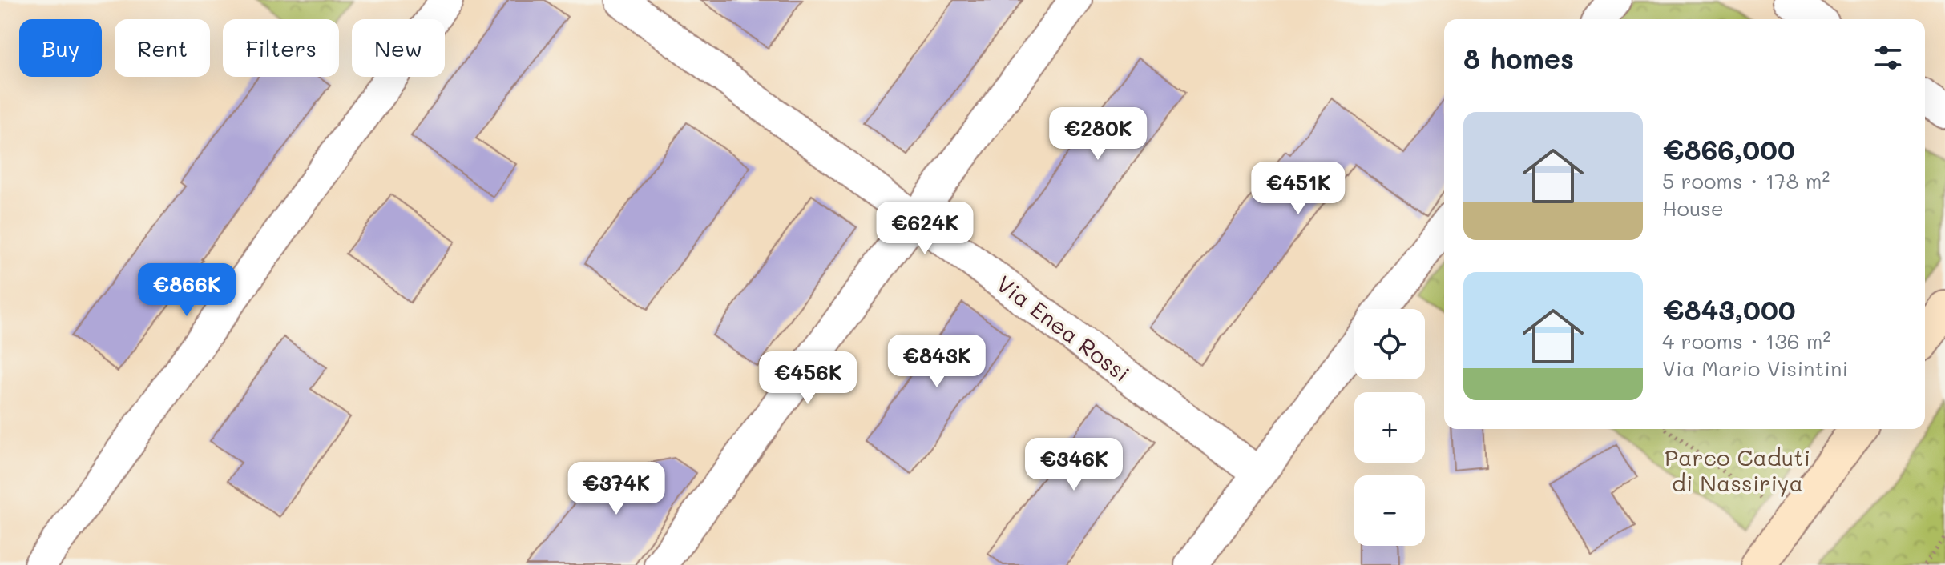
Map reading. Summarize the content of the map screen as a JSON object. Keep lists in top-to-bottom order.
{
  "streets": {
    "street": ["Via Enea Rossi"]
  },
  "parks": ["Parco Caduti di Nassiriya"],
  "page": {
    "chip": [
      "Buy",
      "Rent",
      "Filters",
      "New"
    ],
    "heading": "8 homes",
    "list": [
      {
        "name": "€866,000",
        "note": "5 rooms · 178 m² · House"
      },
      {
        "name": "€843,000",
        "note": "4 rooms · 136 m² · Via Mario Visintini"
      }
    ],
    "price": [
      "€280K",
      "€451K",
      "€624K",
      "€866K",
      "€843K",
      "€456K",
      "€346K",
      "€374K"
    ],
    "map_buttons": ["+", "−"]
  }
}
